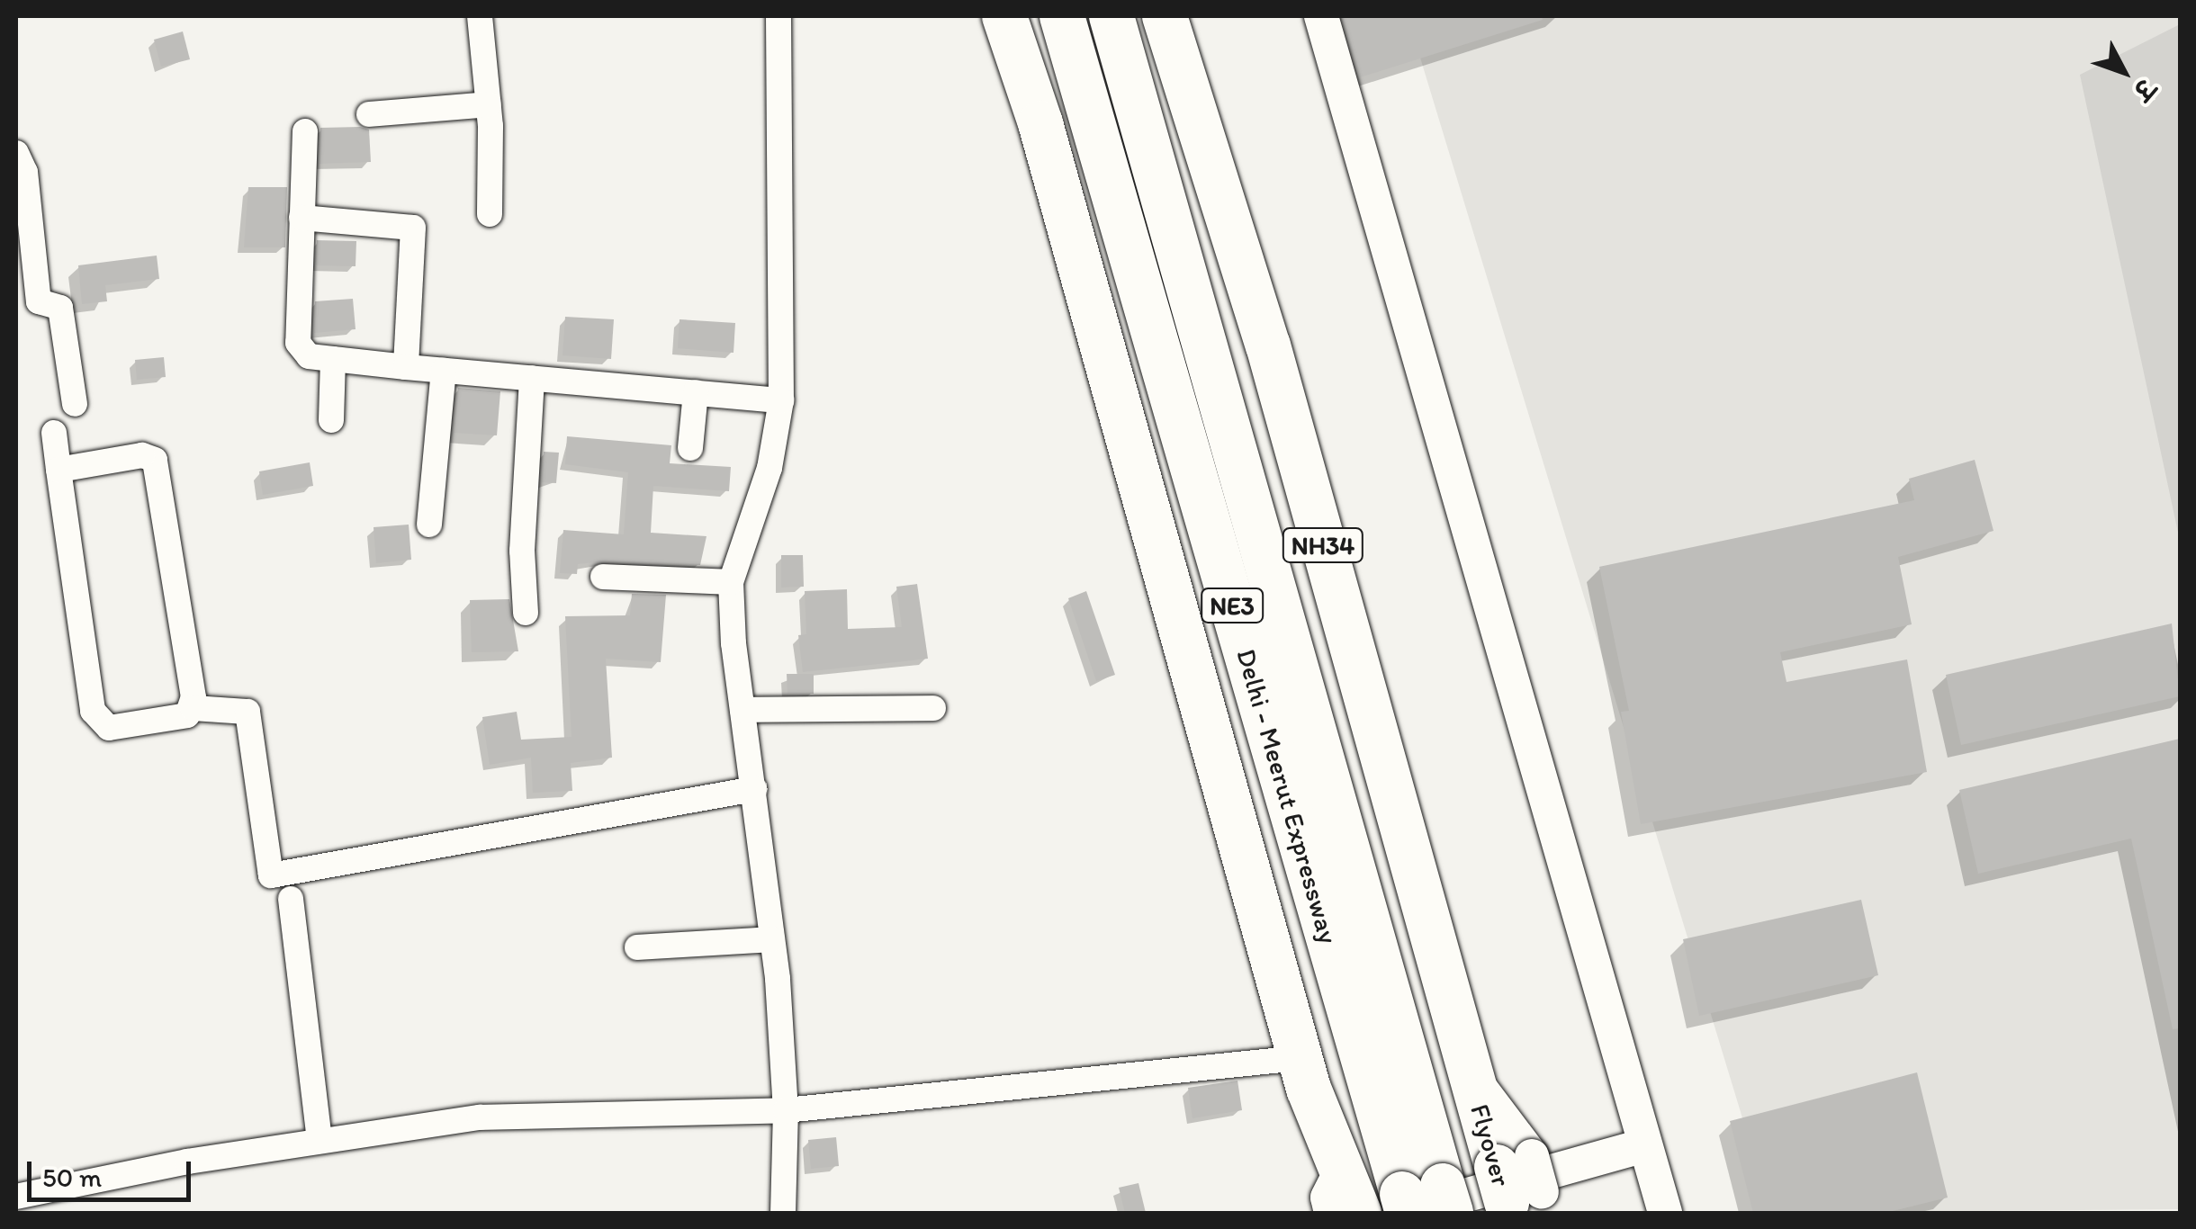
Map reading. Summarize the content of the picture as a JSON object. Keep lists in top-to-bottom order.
{
  "streets": {
    "highway": [
      "NH34",
      "NE3",
      "Delhi - Meerut Expressway",
      "Flyover"
    ]
  },
  "scale_bar": "50 m",
  "north": "bottom right"
}
